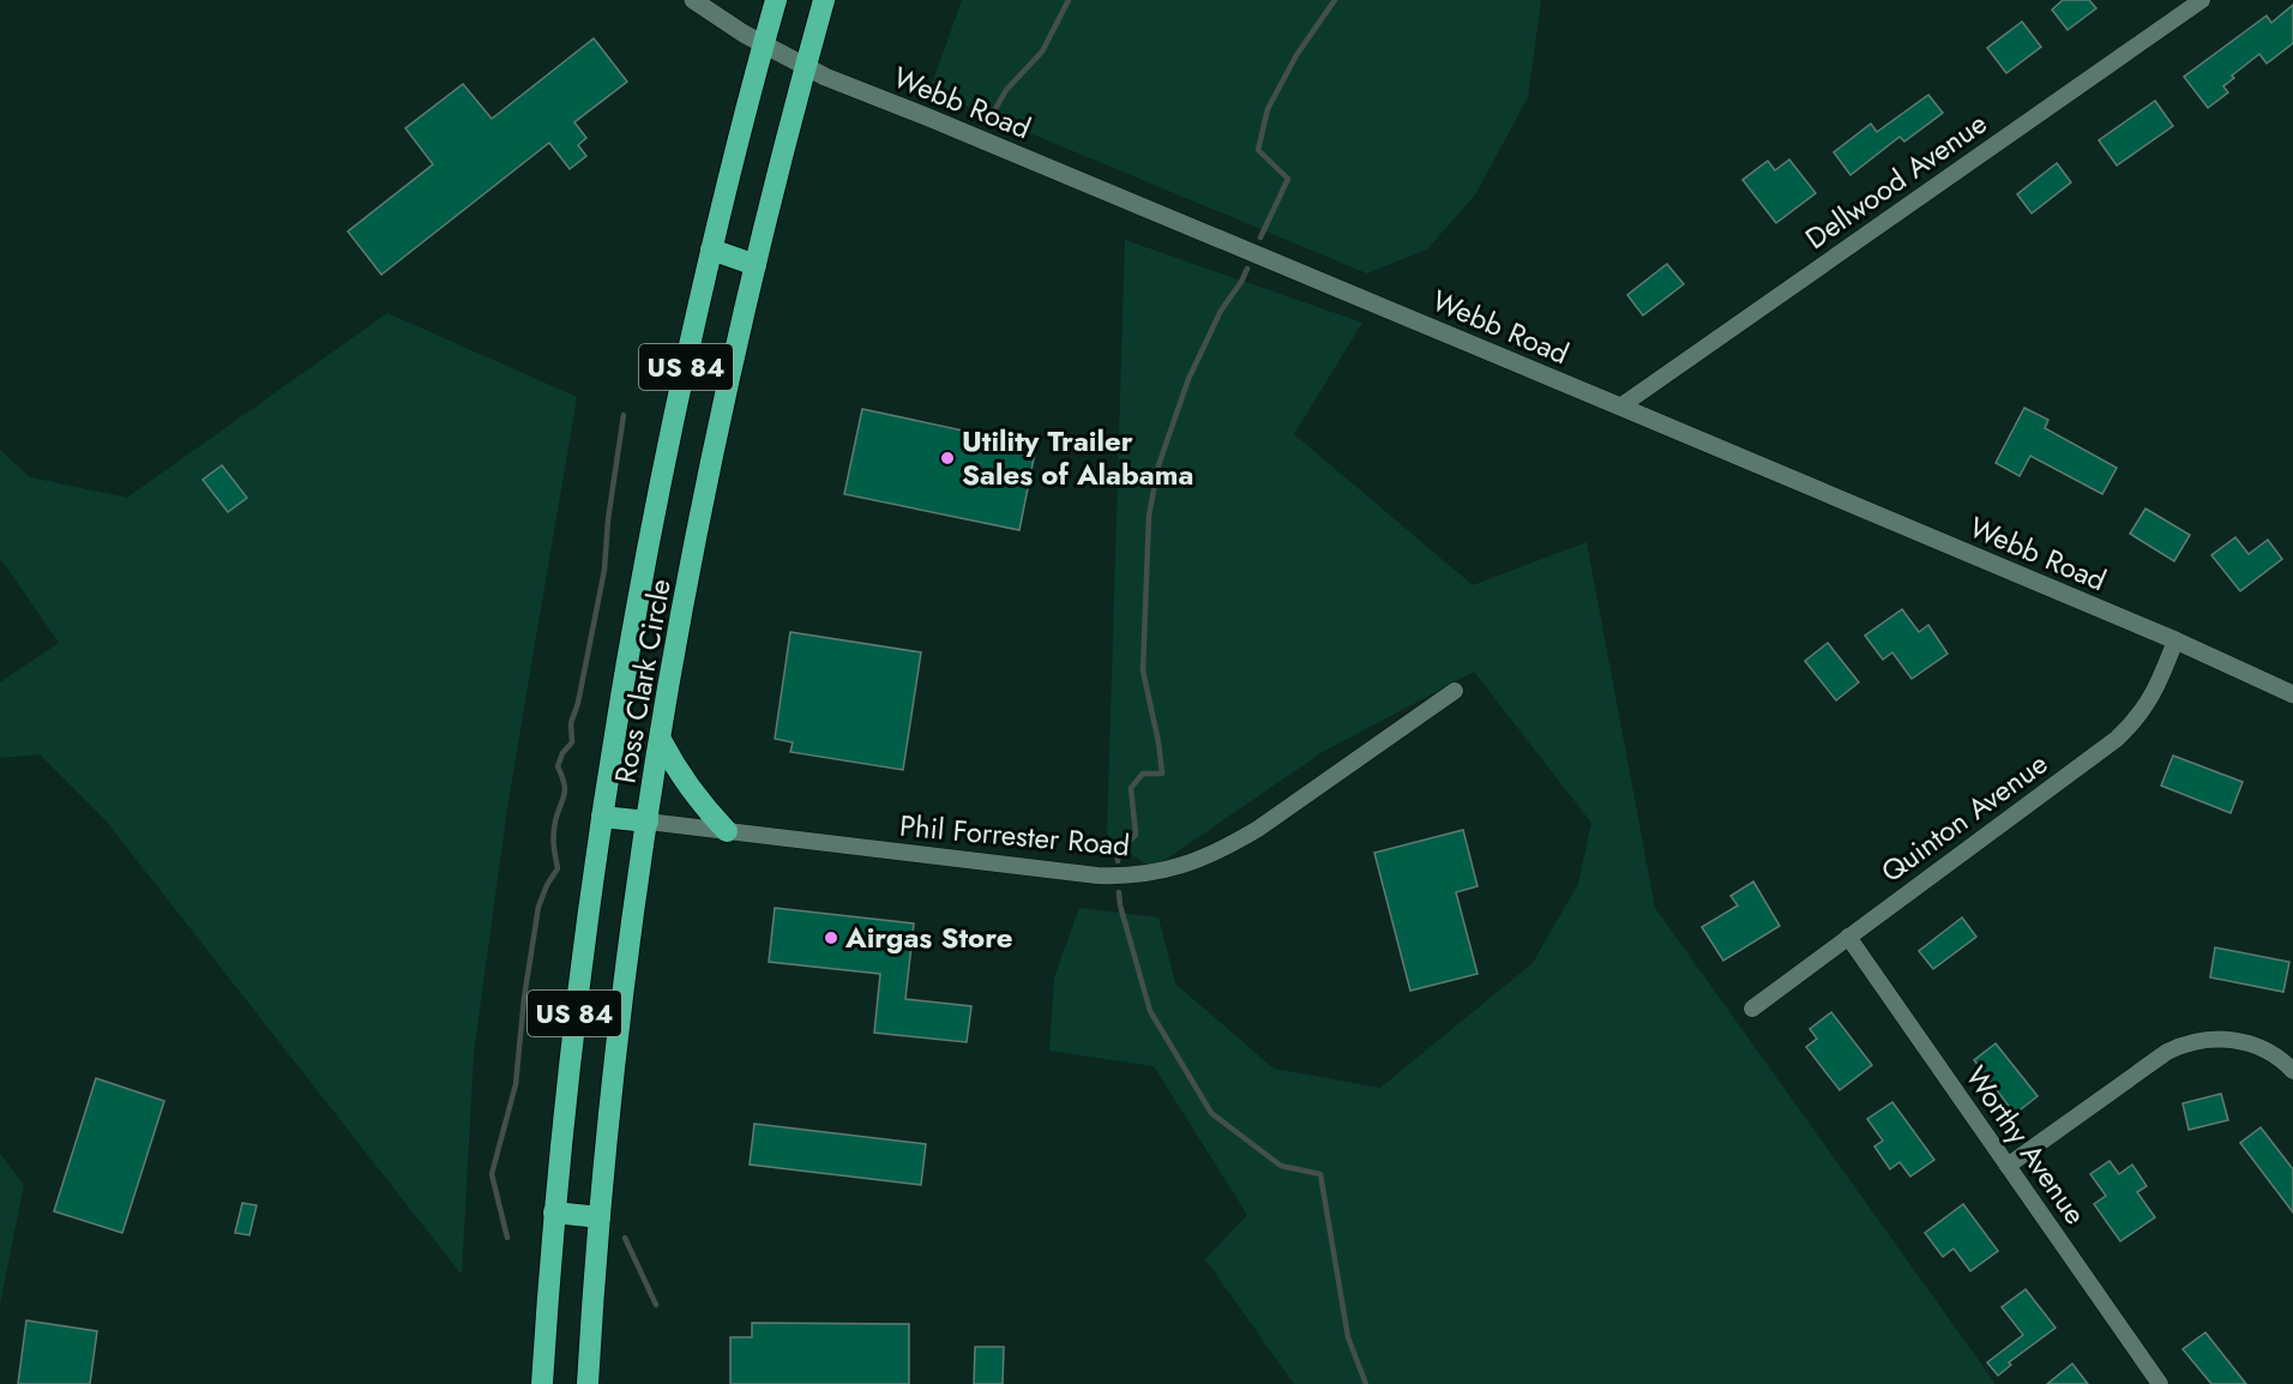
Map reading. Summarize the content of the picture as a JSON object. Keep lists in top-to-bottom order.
{
  "streets": {
    "highway": ["US 84", "Ross Clark Circle"],
    "street": [
      "Webb Road",
      "Dellwood Avenue",
      "Quinton Avenue",
      "Phil Forrester Road",
      "Worthy Avenue"
    ]
  },
  "crossings": [
    ["Webb Road", "Dellwood Avenue"],
    ["Webb Road", "Ross Clark Circle"],
    ["Webb Road", "Quinton Avenue"],
    ["Ross Clark Circle", "Phil Forrester Road"],
    ["Quinton Avenue", "Worthy Avenue"]
  ],
  "places": ["Utility Trailer Sales of Alabama", "Airgas Store"]
}
